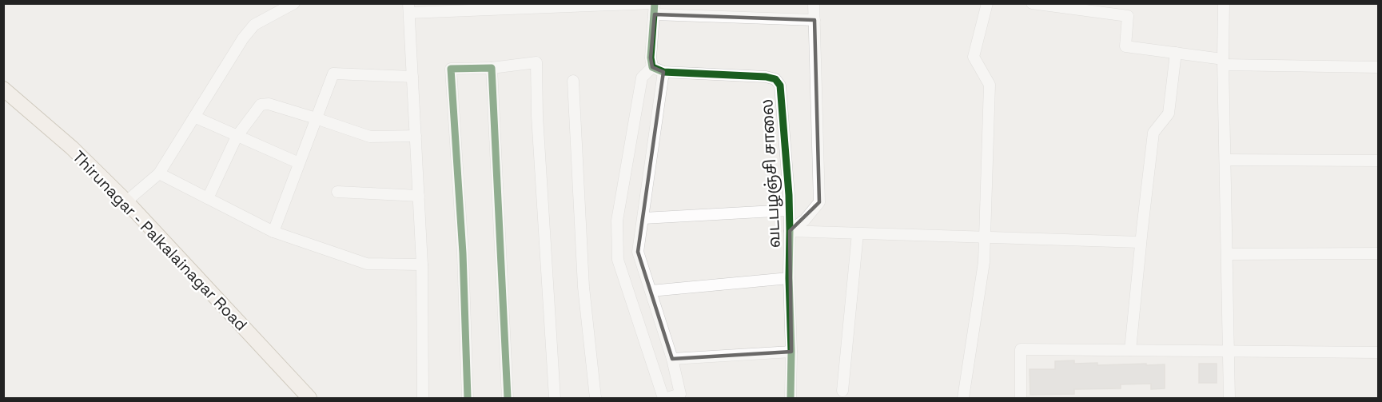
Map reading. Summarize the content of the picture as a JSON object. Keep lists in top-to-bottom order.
{
  "streets": {
    "main road": ["Thirunagar - Palkalainagar Road"],
    "street": ["வடபழஞ்சி சாலை"]
  }
}
